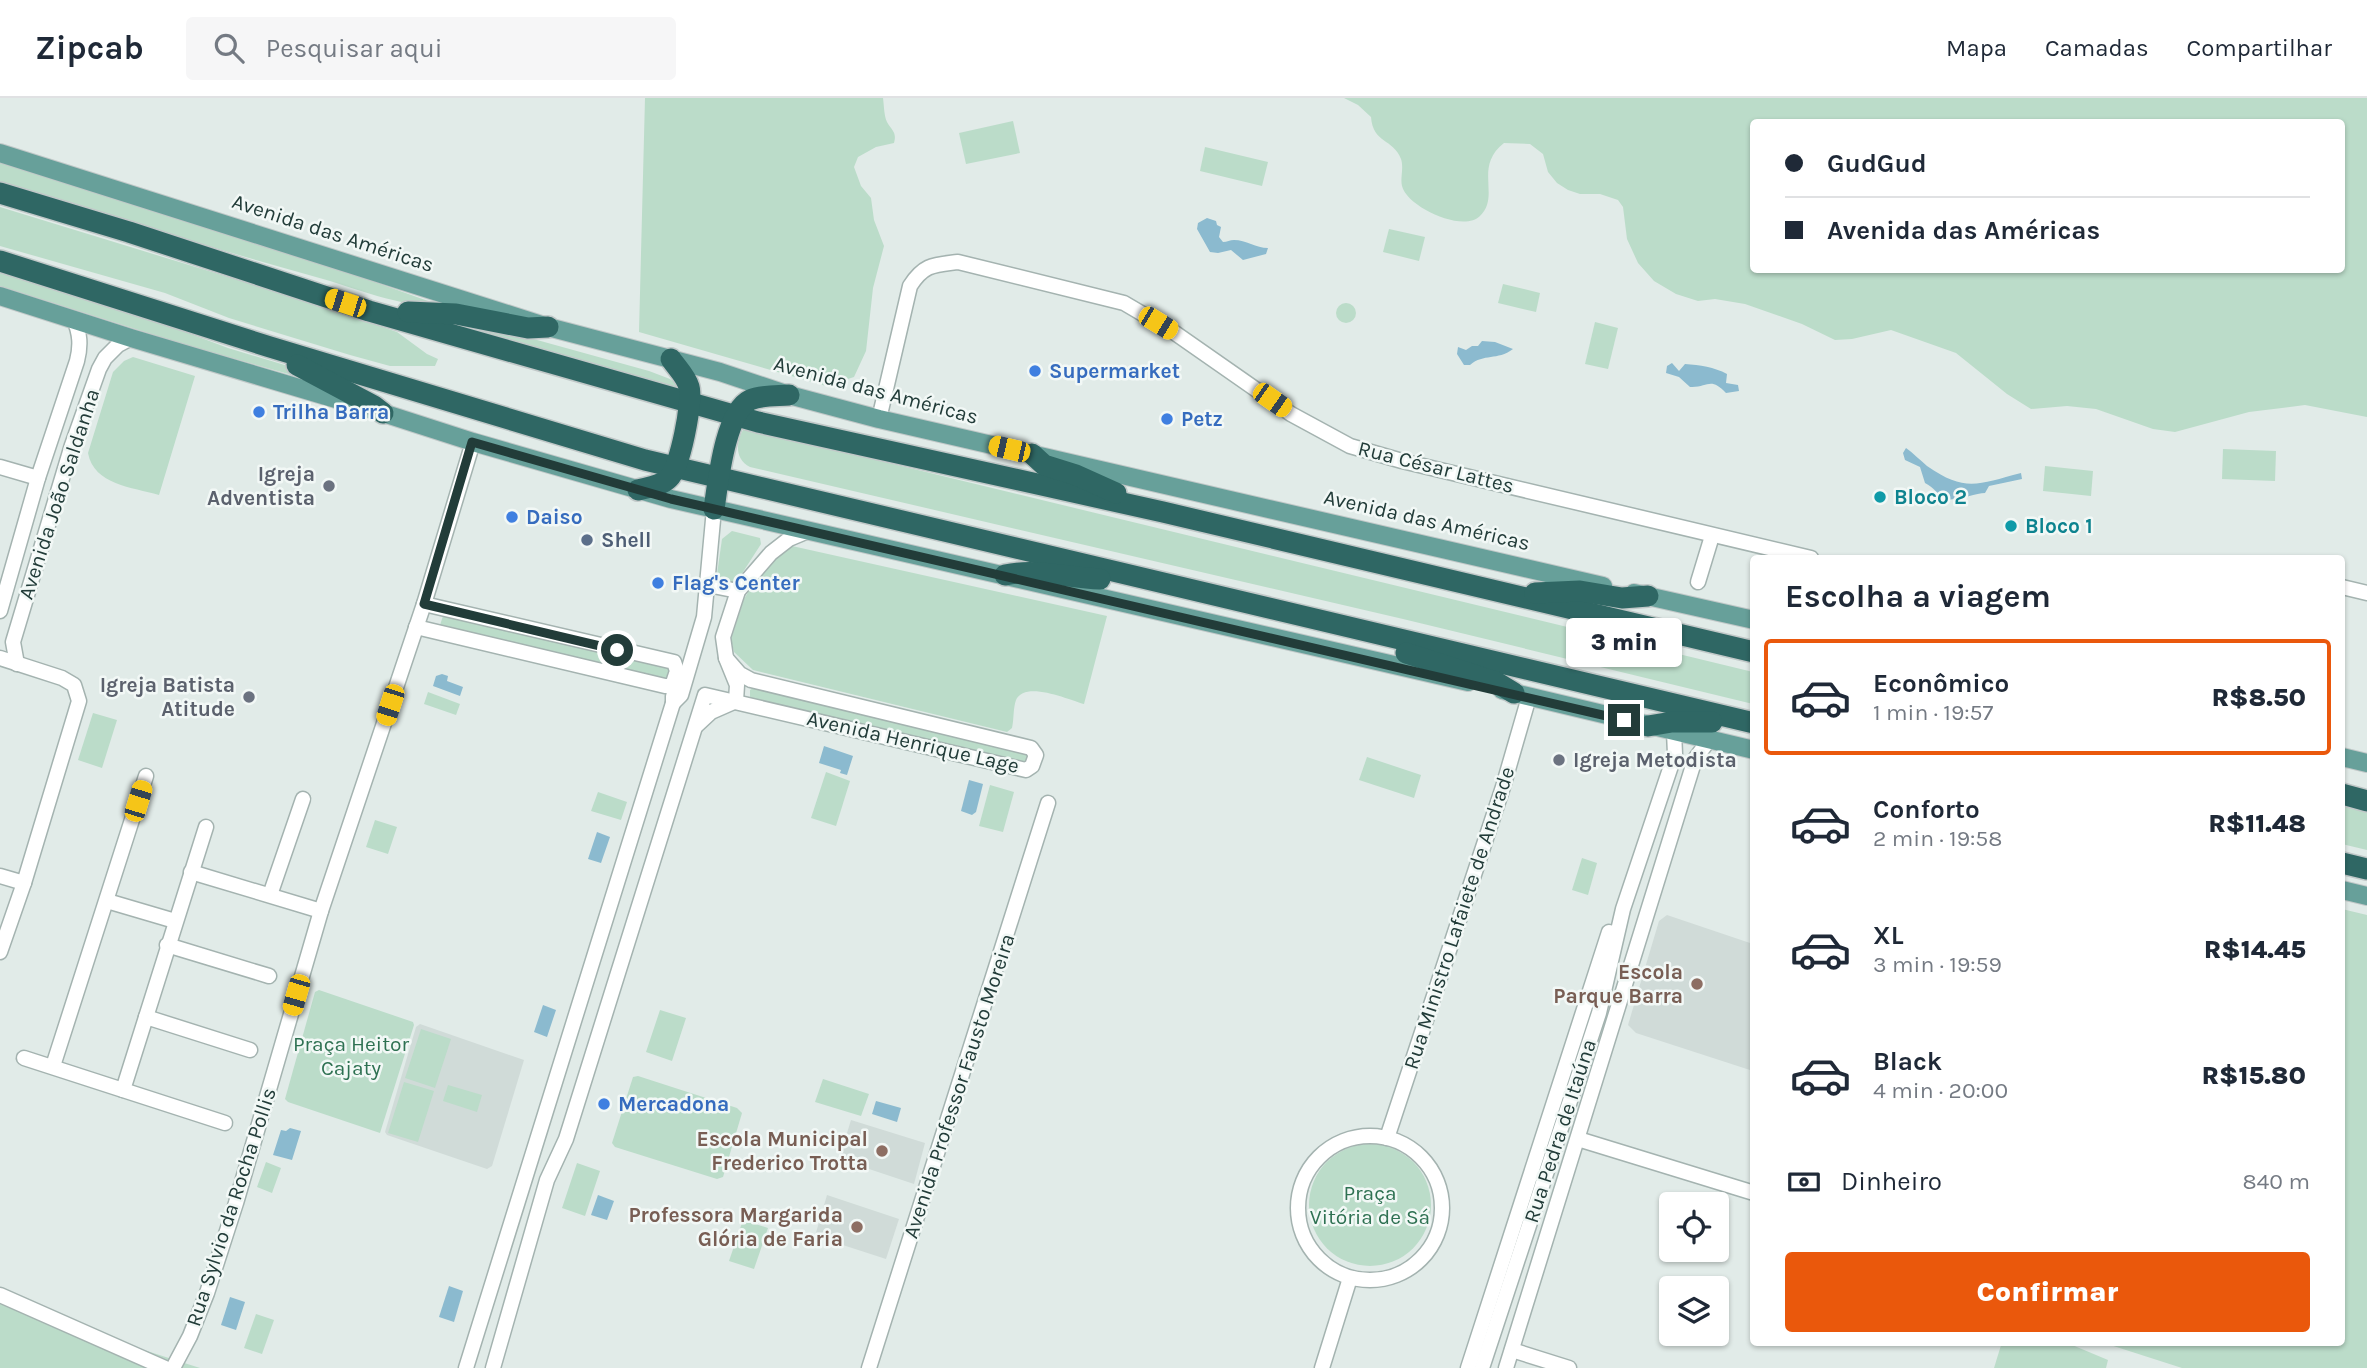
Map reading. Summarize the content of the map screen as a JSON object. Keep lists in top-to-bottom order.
{
  "streets": {
    "main road": ["Avenida das Américas"],
    "street": [
      "Rua César Lattes",
      "Avenida João Saldanha",
      "Avenida Henrique Lage",
      "Rua Ministro Lafaiete de Andrade",
      "Avenida Professor Fausto Moreira",
      "Rua Pedra de Itaúna",
      "Rua Sylvio da Rocha Pollis"
    ]
  },
  "crossings": [
    ["Avenida das Américas", "Rua César Lattes"]
  ],
  "parks": ["Praça Heitor Cajaty", "Praça Vitória de Sá"],
  "places": [
    "Supermarket",
    "Trilha Barra",
    "Petz",
    "Igreja Adventista",
    "Bloco 2",
    "Daiso",
    "Bloco 1",
    "Shell",
    "Flag's Center",
    "Igreja Batista Atitude",
    "Igreja Metodista",
    "Escola Parque Barra",
    "Mercadona",
    "Escola Municipal Frederico Trotta",
    "Professora Margarida Glória de Faria"
  ],
  "page": {
    "header": "Zipcab",
    "search": "Pesquisar aqui",
    "nav": ["Mapa", "Camadas", "Compartilhar"],
    "banner": ["GudGud", "Avenida das Américas"],
    "heading": "Escolha a viagem",
    "bubble": "3 min",
    "list": [
      {
        "name": "Econômico",
        "note": "1 min · 19:57",
        "value": "R$8.50"
      },
      {
        "name": "Conforto",
        "note": "2 min · 19:58",
        "value": "R$11.48"
      },
      {
        "name": "XL",
        "note": "3 min · 19:59",
        "value": "R$14.45"
      },
      {
        "name": "Black",
        "note": "4 min · 20:00",
        "value": "R$15.80"
      }
    ],
    "pay": ["Dinheiro", "840 m"],
    "buttons": "Confirmar"
  }
}
